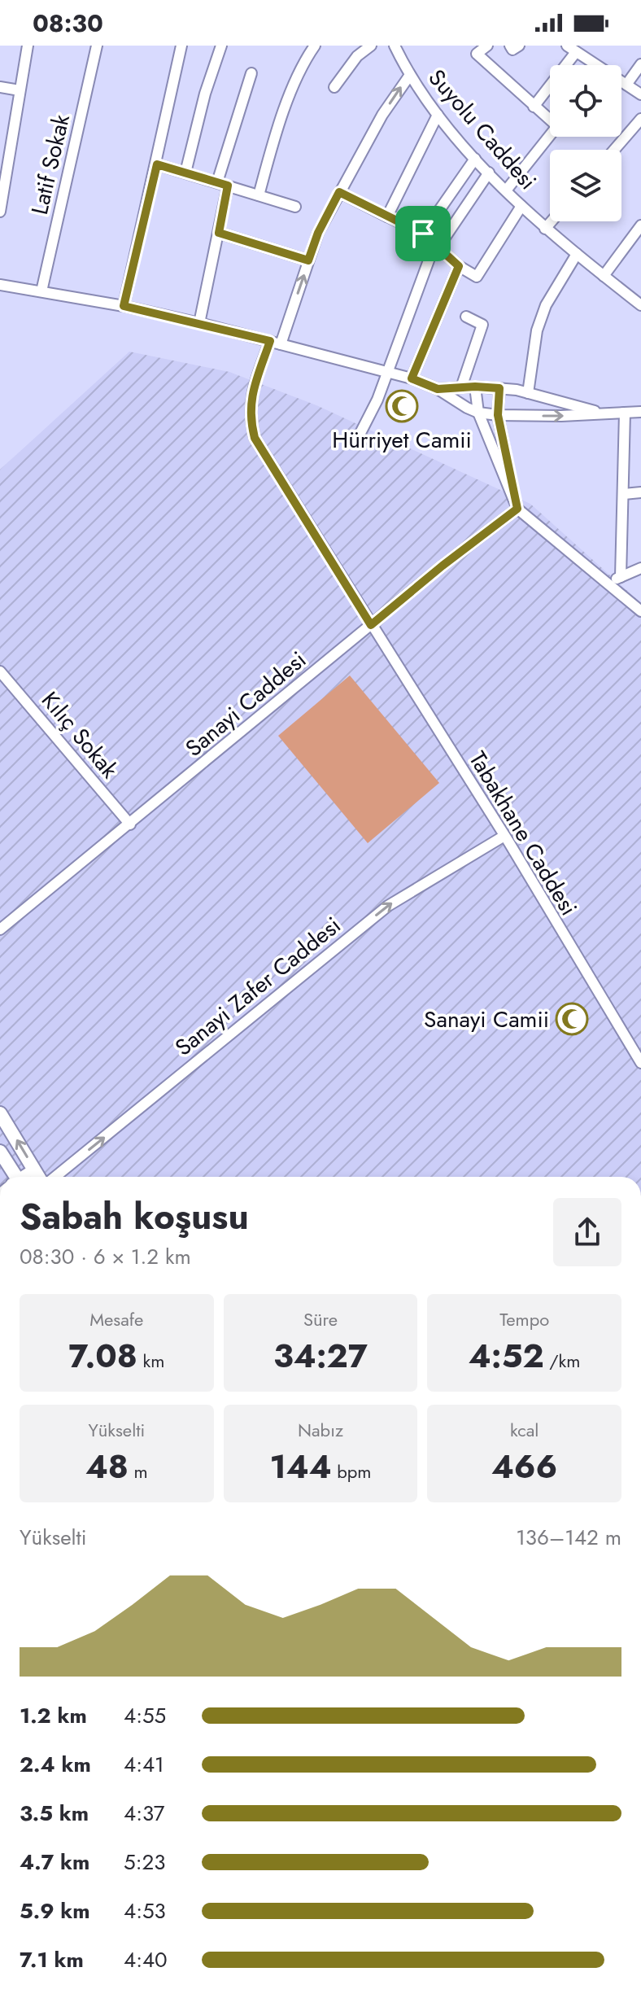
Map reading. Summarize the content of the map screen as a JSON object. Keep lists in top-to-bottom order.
{
  "streets": {
    "street": [
      "Suyolu Caddesi",
      "Latif Sokak",
      "Sanayi Caddesi",
      "Kılıç Sokak",
      "Tabakhane Caddesi",
      "Sanayi Zafer Caddesi"
    ]
  },
  "crossings": [
    ["Suyolu Caddesi", "Tabakhane Caddesi"],
    ["Sanayi Caddesi", "Kılıç Sokak"],
    ["Sanayi Caddesi", "Tabakhane Caddesi"],
    ["Tabakhane Caddesi", "Sanayi Zafer Caddesi"]
  ],
  "one_way": ["Sanayi Zafer Caddesi"],
  "places": {
    "mosque": ["Hürriyet Camii", "Sanayi Camii"]
  },
  "page": {
    "status": "08:30",
    "heading": ["Sabah koşusu", "08:30 · 6 × 1.2 km"],
    "stats": [
      ["Mesafe", "7.08 km"],
      ["Süre", "34:27"],
      ["Tempo", "4:52 /km"],
      ["Yükselti", "48 m"],
      ["Nabız", "144 bpm"],
      ["kcal", "466"]
    ],
    "chart": ["Yükselti", "136–142 m"],
    "list": [
      {
        "name": "1.2 km",
        "note": "4:55"
      },
      {
        "name": "2.4 km",
        "note": "4:41"
      },
      {
        "name": "3.5 km",
        "note": "4:37"
      },
      {
        "name": "4.7 km",
        "note": "5:23"
      },
      {
        "name": "5.9 km",
        "note": "4:53"
      },
      {
        "name": "7.1 km",
        "note": "4:40"
      }
    ]
  }
}
